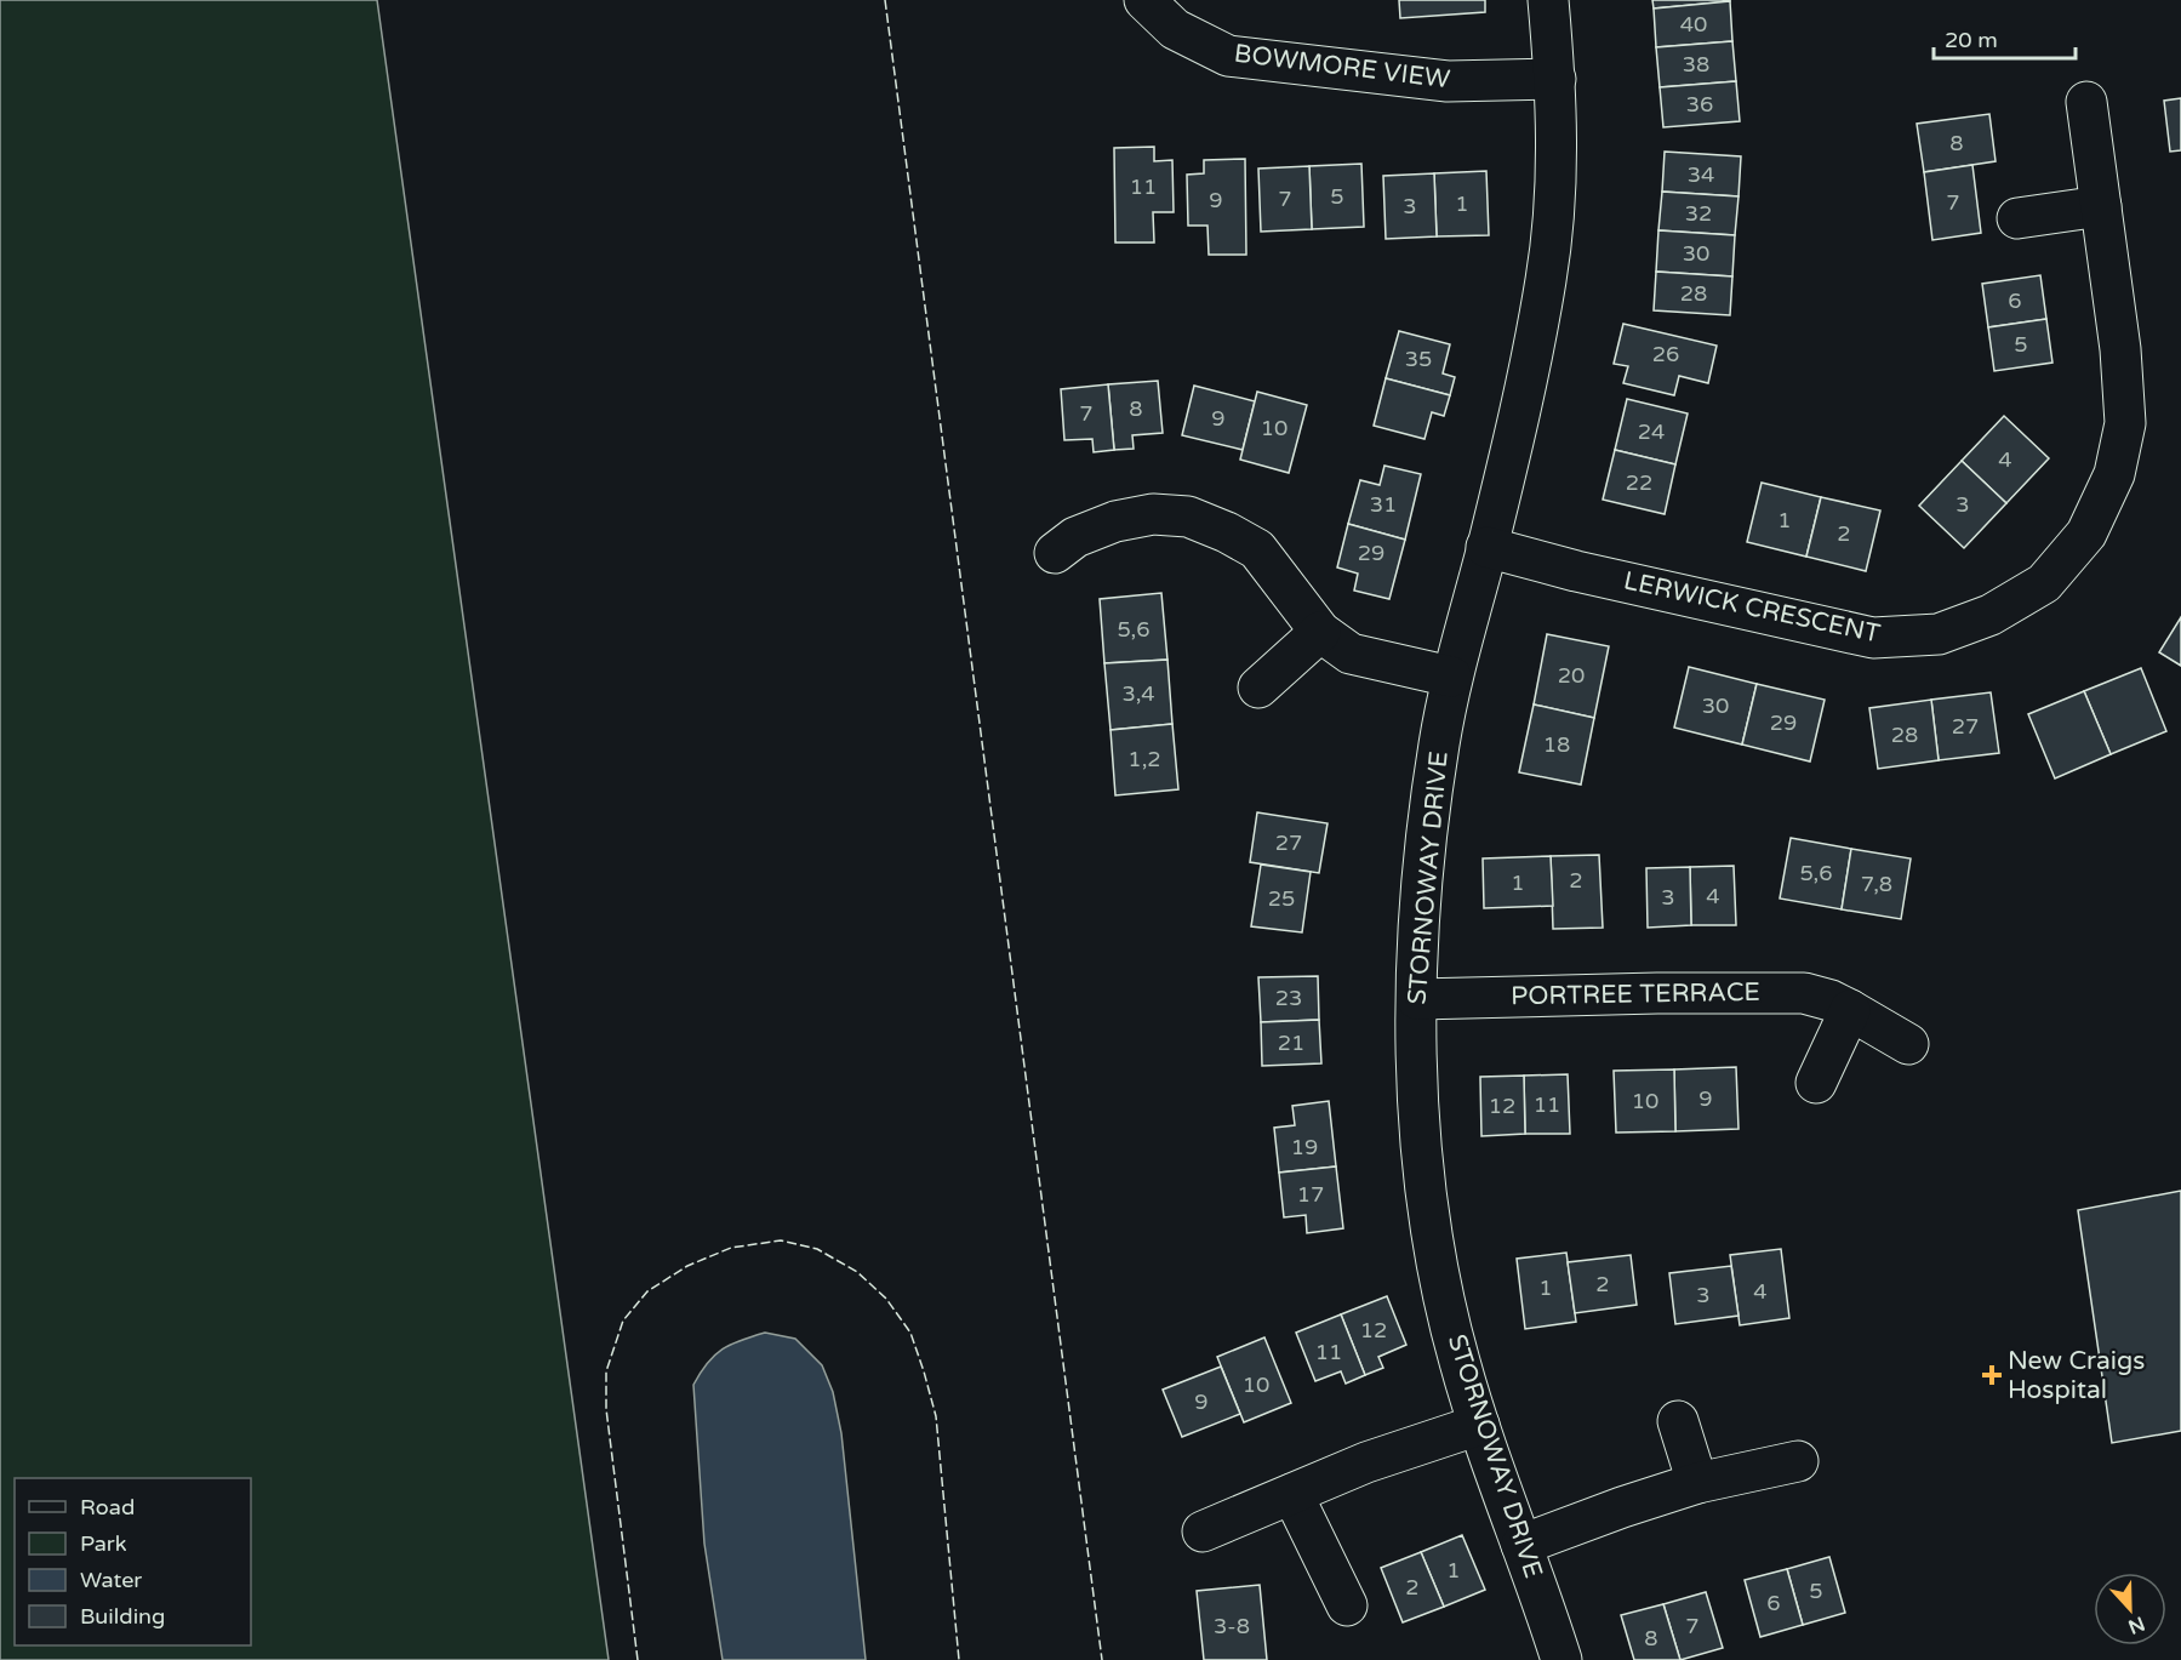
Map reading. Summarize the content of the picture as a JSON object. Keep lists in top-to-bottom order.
{
  "streets": {
    "street": [
      "BOWMORE VIEW",
      "LERWICK CRESCENT",
      "STORNOWAY DRIVE",
      "PORTREE TERRACE"
    ]
  },
  "crossings": [
    ["BOWMORE VIEW", "STORNOWAY DRIVE"],
    ["LERWICK CRESCENT", "STORNOWAY DRIVE"],
    ["STORNOWAY DRIVE", "PORTREE TERRACE"]
  ],
  "places": {
    "health": ["New Craigs Hospital"]
  },
  "house_numbers": [
    "40",
    "38",
    "36",
    "8",
    "34",
    "11",
    "5",
    "7",
    "9",
    "7",
    "1",
    "3",
    "32",
    "30",
    "28",
    "6",
    "5",
    "26",
    "35",
    "8",
    "7",
    "9",
    "10",
    "24",
    "4",
    "22",
    "31",
    "3",
    "1",
    "2",
    "29",
    "5,6",
    "20",
    "3,4",
    "30",
    "29",
    "27",
    "28",
    "18",
    "1,2",
    "27",
    "5,6",
    "2",
    "1",
    "7,8",
    "4",
    "3",
    "25",
    "23",
    "21",
    "9",
    "10",
    "11",
    "12",
    "19",
    "17",
    "2",
    "1",
    "4",
    "3",
    "12",
    "11",
    "10",
    "9",
    "1",
    "2",
    "5",
    "6",
    "3-8",
    "7",
    "8"
  ],
  "legend": [
    "Road",
    "Park",
    "Water",
    "Building"
  ],
  "scale_bar": "20 m",
  "north": "bottom"
}
